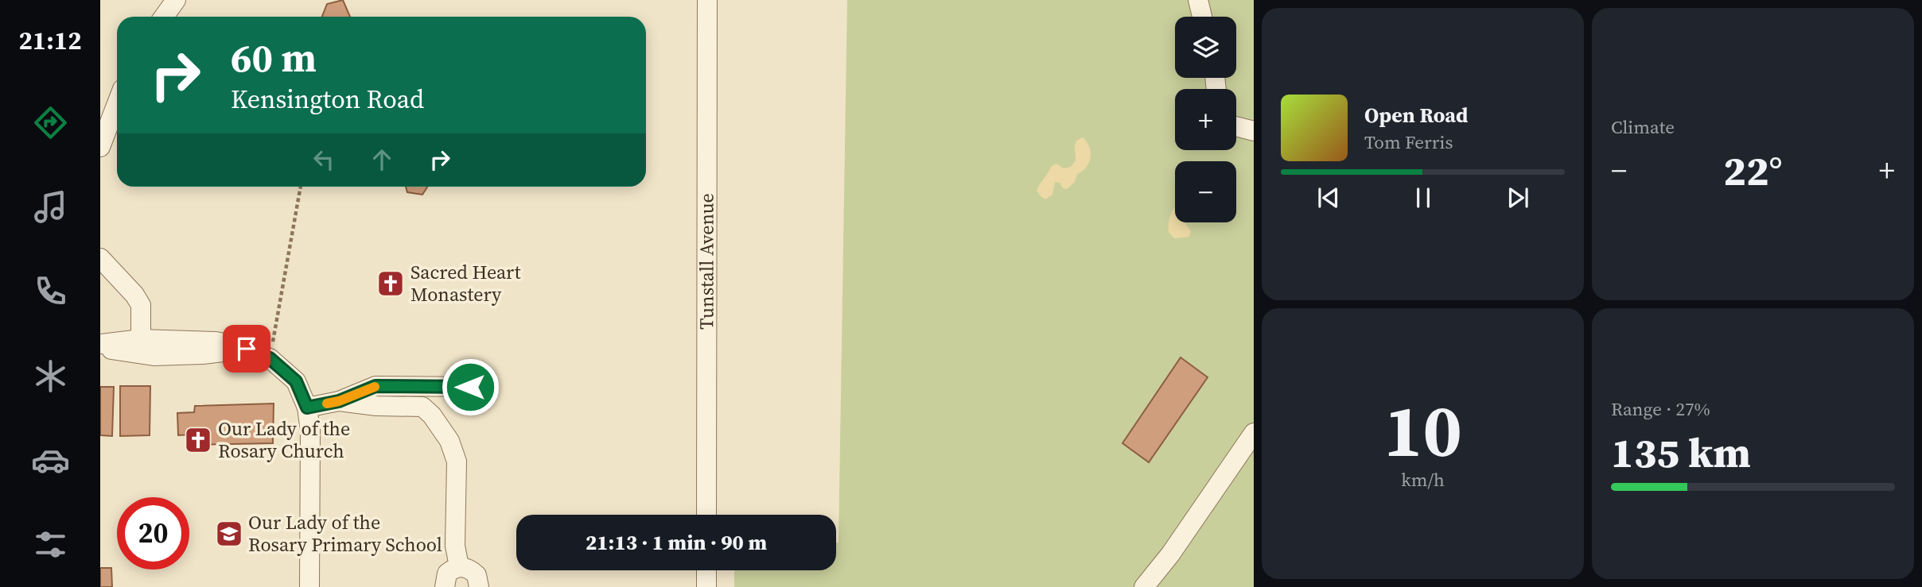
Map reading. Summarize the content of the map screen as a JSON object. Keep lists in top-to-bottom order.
{
  "streets": {
    "street": ["Tunstall Avenue"]
  },
  "places": {
    "church": ["Sacred Heart Monastery", "Our Lady of the Rosary Church"],
    "school or university": ["Our Lady of the Rosary Primary School"]
  },
  "page": {
    "tabs": "21:12",
    "tile": [
      "Climate",
      ["10", "km/h"],
      ["Range · 27%", "135 km"]
    ],
    "map_buttons": ["+", "−"],
    "turn": ["60 m", "Kensington Road"],
    "song": ["Open Road", "Tom Ferris"],
    "heat": ["−", "22°", "+"],
    "limit": "20",
    "trip": "21:13 · 1 min · 90 m"
  }
}
